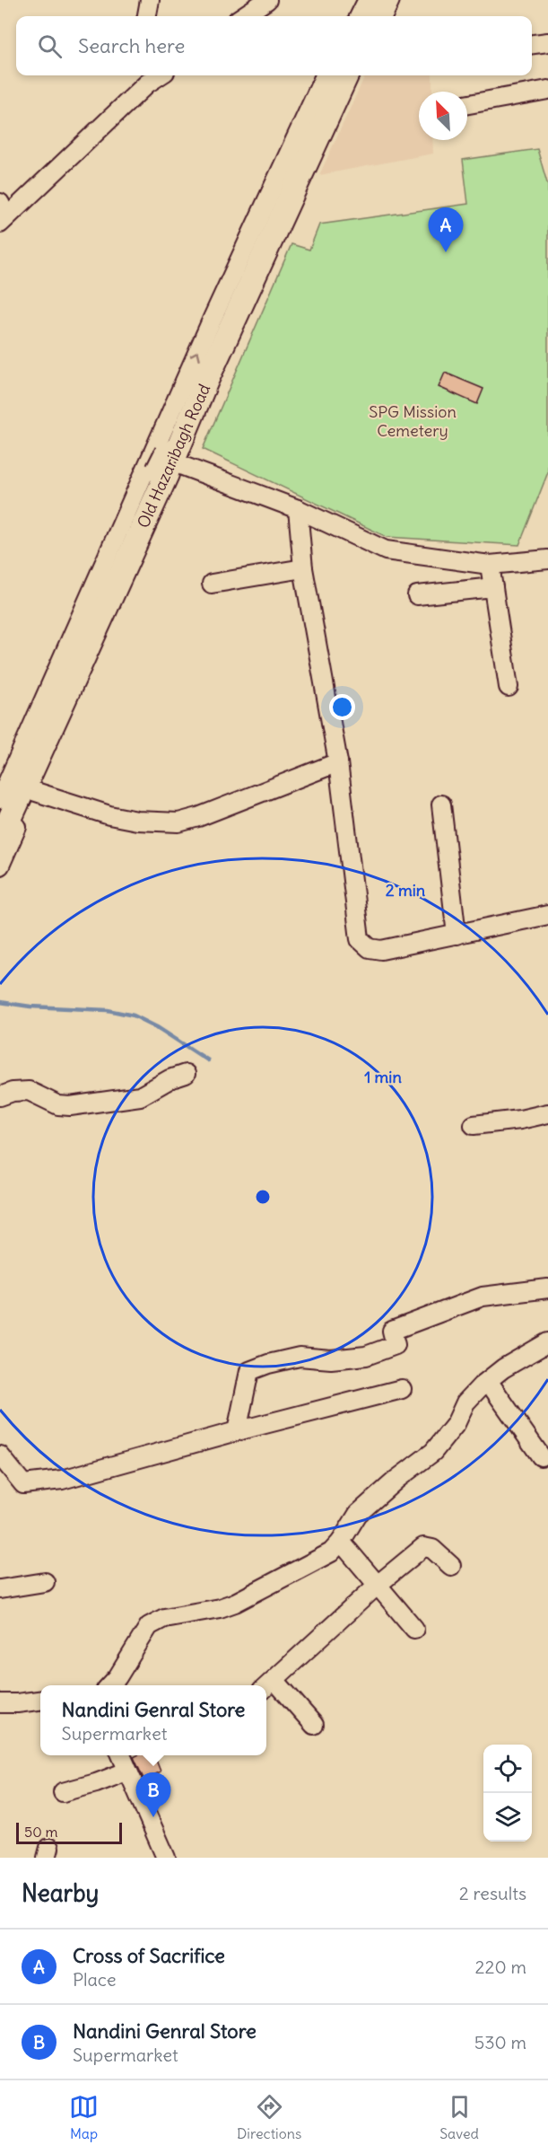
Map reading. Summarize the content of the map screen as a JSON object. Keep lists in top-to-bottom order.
{
  "streets": {
    "main road": ["Old Hazaribagh Road"]
  },
  "parks": ["SPG Mission Cemetery"],
  "scale_bar": "50 m",
  "north": "top left",
  "page": {
    "search": "Search here",
    "pins": ["A", "B"],
    "popup": ["Nandini Genral Store", "Supermarket"],
    "scale": "50 m",
    "heading": ["Nearby", "2 results"],
    "list": [
      {
        "mark": "A",
        "name": "Cross of Sacrifice",
        "note": "Place",
        "value": "220 m"
      },
      {
        "mark": "B",
        "name": "Nandini Genral Store",
        "note": "Supermarket",
        "value": "530 m"
      }
    ],
    "nav": ["Map", "Directions", "Saved"]
  },
  "rings": ["2 min", "1 min"]
}
